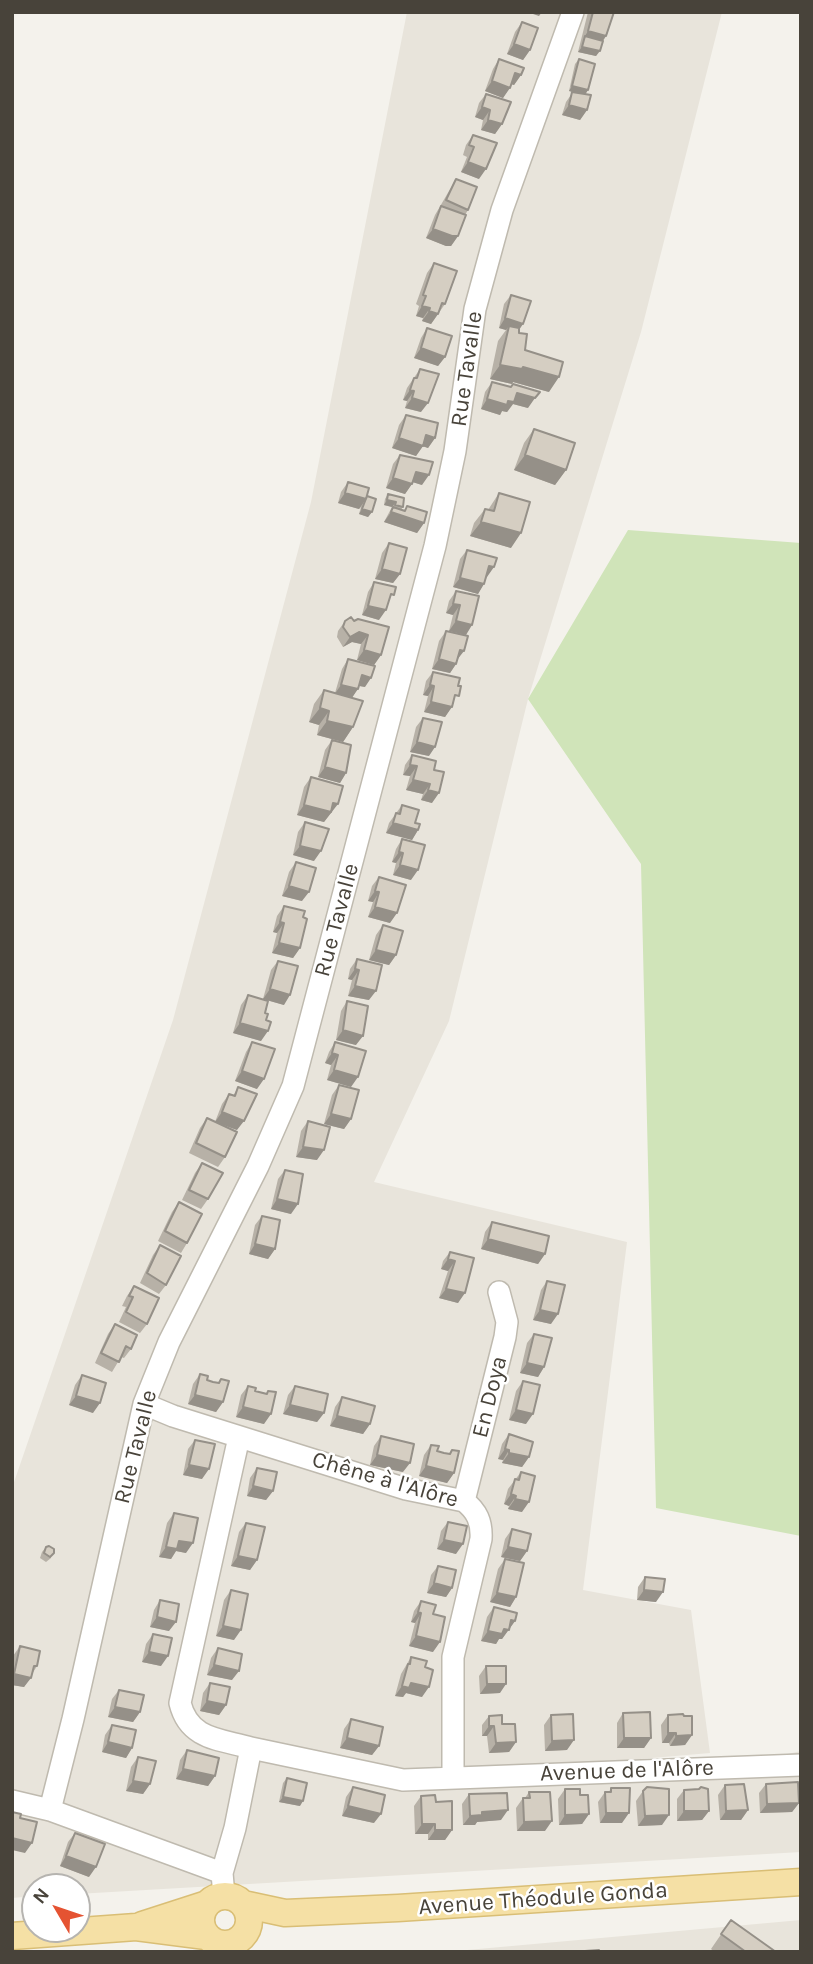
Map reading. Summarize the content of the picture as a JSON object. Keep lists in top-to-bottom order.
{
  "streets": {
    "main road": ["Avenue Théodule Gonda"],
    "street": [
      "Rue Tavalle",
      "En Doya",
      "Chêne à l'Alôre",
      "Avenue de l'Alôre"
    ]
  },
  "crossings": [
    ["Rue Tavalle", "Chêne à l'Alôre"],
    ["En Doya", "Chêne à l'Alôre"],
    ["Chêne à l'Alôre", "Avenue de l'Alôre"]
  ],
  "north": "top left"
}
